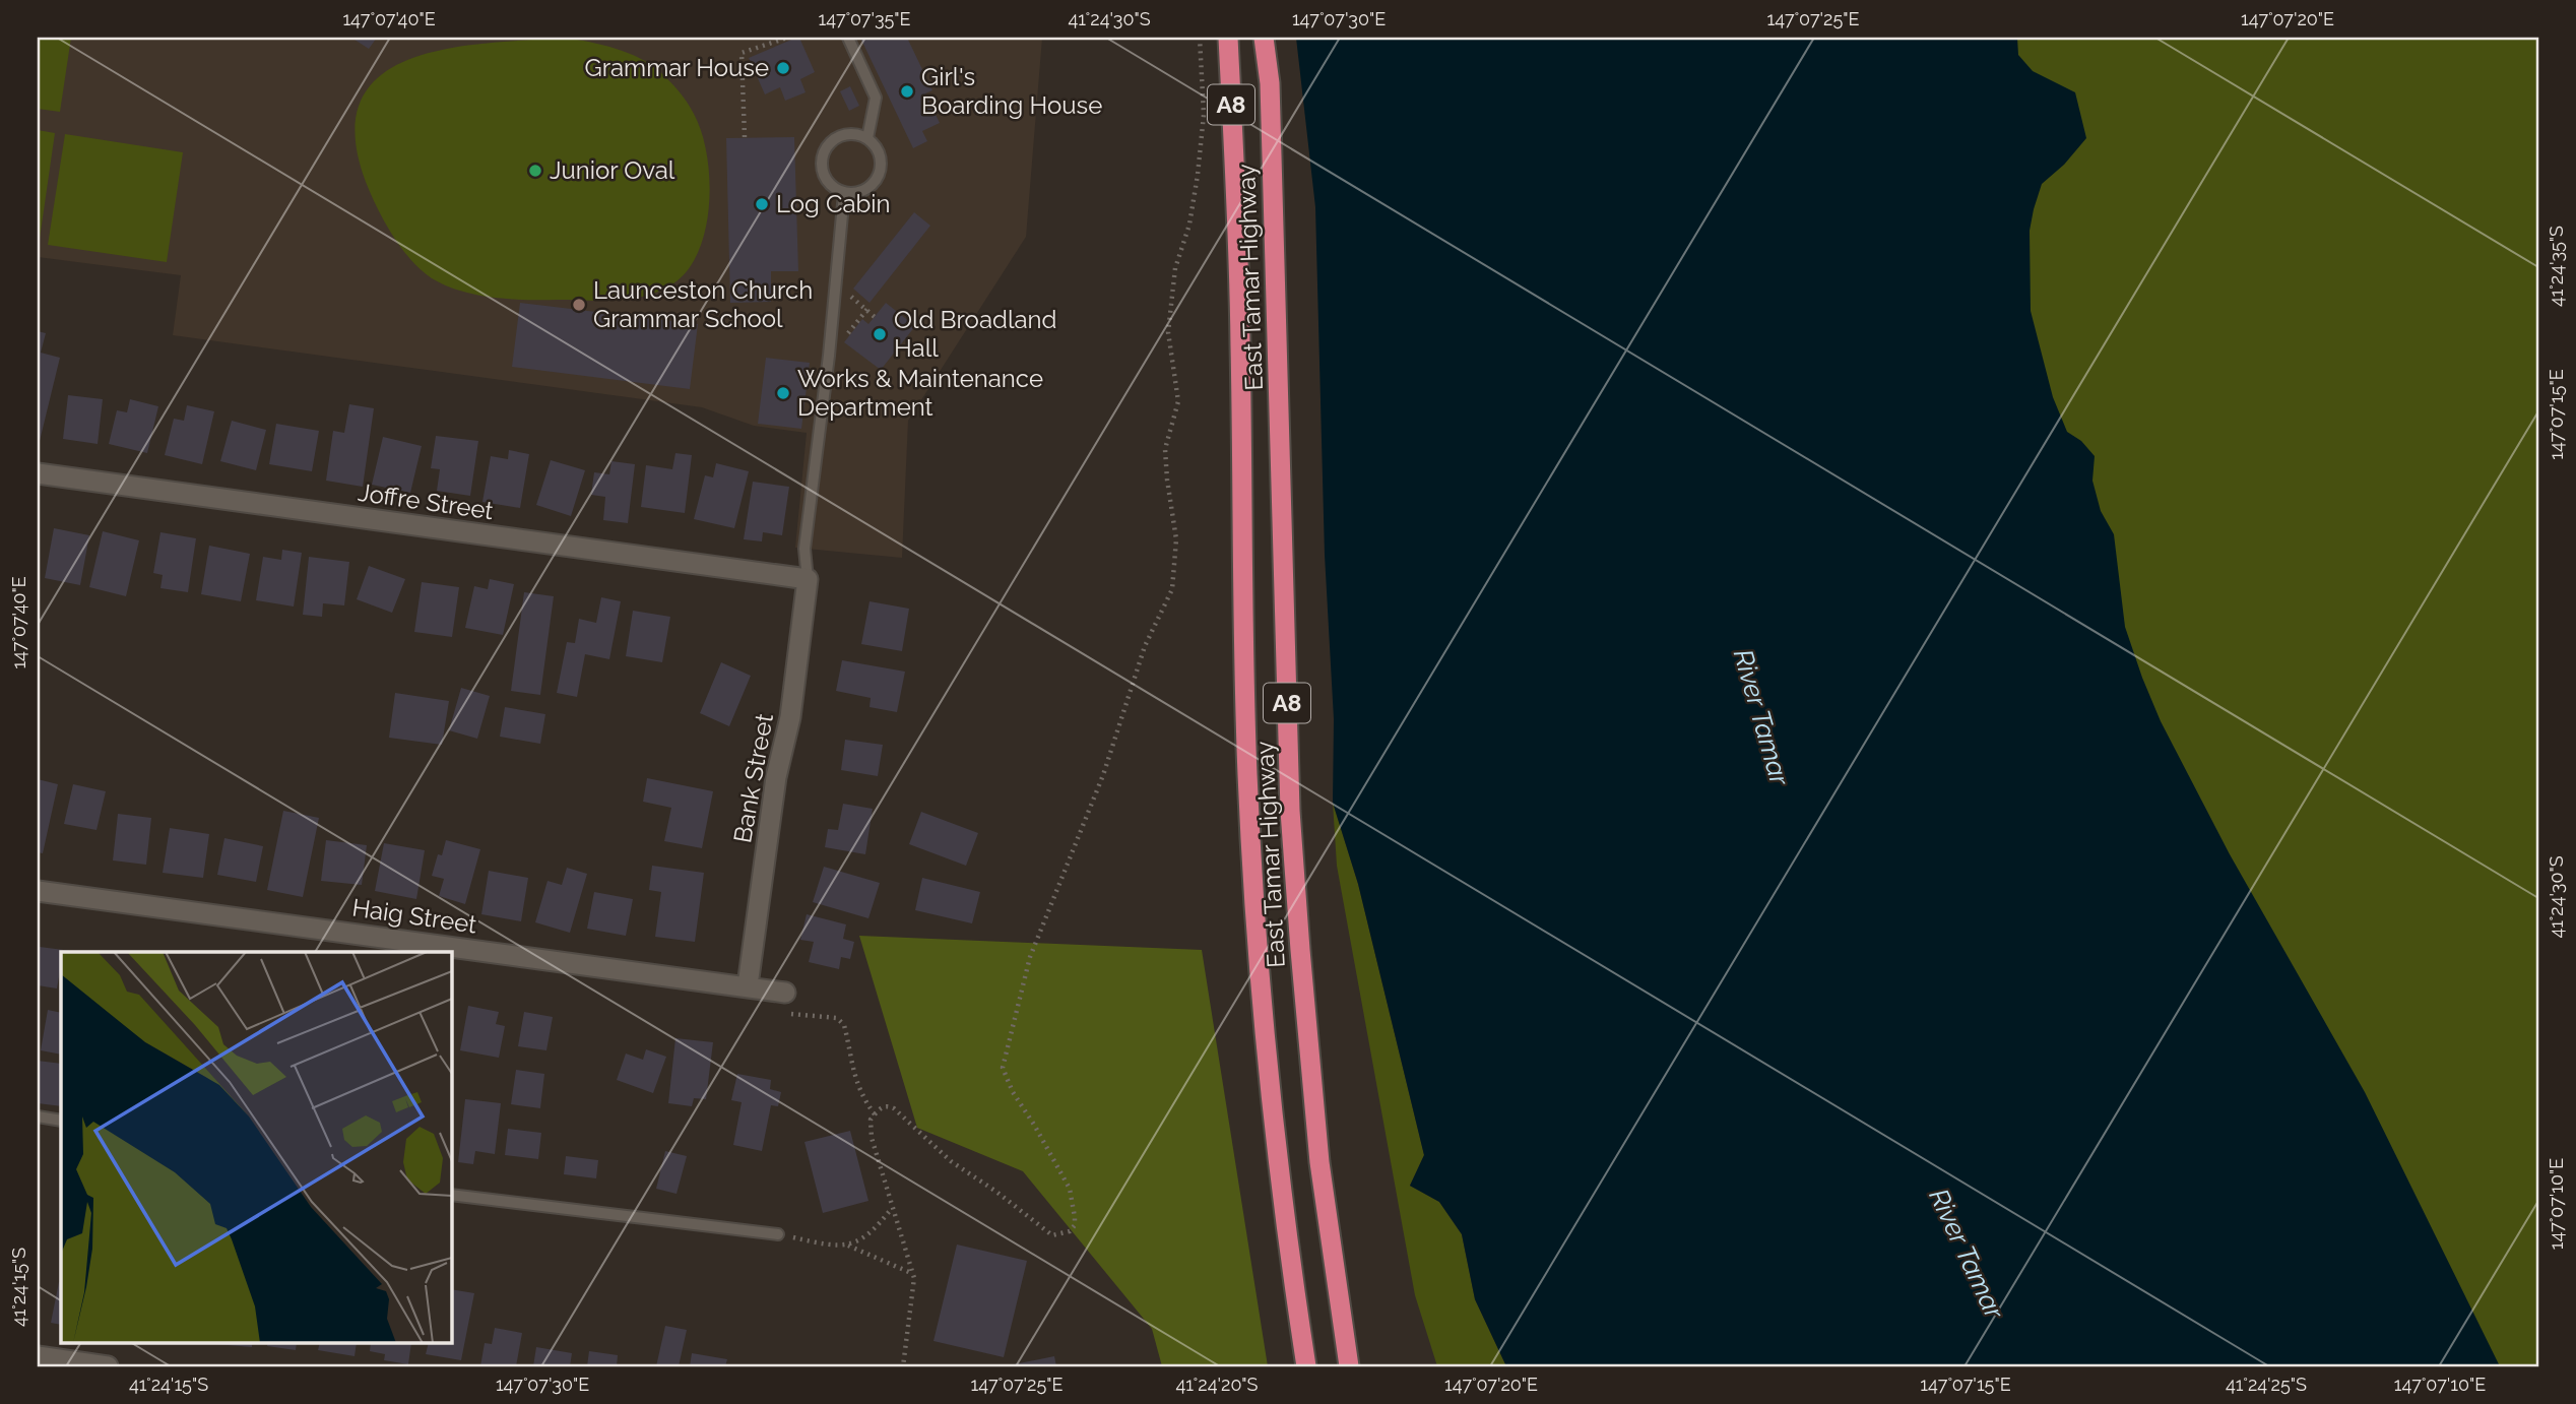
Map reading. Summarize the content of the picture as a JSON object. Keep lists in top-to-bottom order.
{
  "streets": {
    "highway": ["A8", "East Tamar Highway"],
    "street": ["Joffre Street", "Bank Street", "Haig Street"]
  },
  "crossings": [
    ["Joffre Street", "Bank Street"],
    ["Bank Street", "Haig Street"]
  ],
  "water": ["River Tamar"],
  "places": [
    "Grammar House",
    "Girl's Boarding House",
    "Junior Oval",
    "Log Cabin",
    "Launceston Church Grammar School",
    "Old Broadland Hall",
    "Works & Maintenance Department"
  ],
  "coordinates": [
    "147°07'40\"E",
    "147°07'35\"E",
    "41°24'30\"S",
    "147°07'30\"E",
    "147°07'25\"E",
    "147°07'20\"E",
    "41°24'35\"S",
    "147°07'15\"E",
    "147°07'10\"E",
    "41°24'15\"S",
    "41°24'20\"S",
    "41°24'25\"S"
  ]
}
